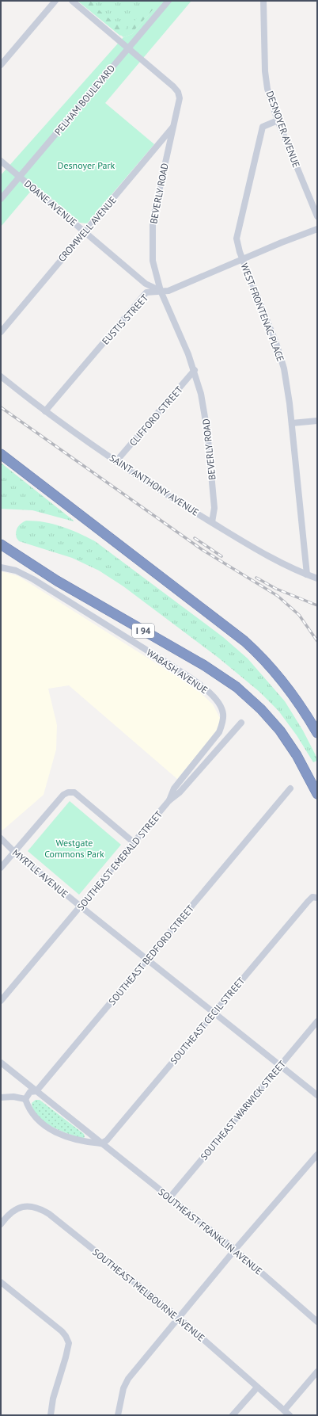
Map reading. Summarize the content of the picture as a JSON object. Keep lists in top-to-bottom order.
{
  "streets": {
    "highway": ["I 94"],
    "street": [
      "PELHAM BOULEVARD",
      "DESNOYER AVENUE",
      "BEVERLY ROAD",
      "DOANE AVENUE",
      "CROMWELL AVENUE",
      "WEST FRONTENAC PLACE",
      "EUSTIS STREET",
      "CLIFFORD STREET",
      "SAINT ANTHONY AVENUE",
      "WABASH AVENUE",
      "SOUTHEAST EMERALD STREET",
      "MYRTLE AVENUE",
      "SOUTHEAST BEDFORD STREET",
      "SOUTHEAST CECIL STREET",
      "SOUTHEAST WARWICK STREET",
      "SOUTHEAST FRANKLIN AVENUE",
      "SOUTHEAST MELBOURNE AVENUE"
    ]
  },
  "crossings": [
    ["PELHAM BOULEVARD", "BEVERLY ROAD"],
    ["PELHAM BOULEVARD", "DOANE AVENUE"],
    ["DESNOYER AVENUE", "WEST FRONTENAC PLACE"],
    ["BEVERLY ROAD", "DOANE AVENUE"],
    ["BEVERLY ROAD", "CROMWELL AVENUE"],
    ["BEVERLY ROAD", "EUSTIS STREET"],
    ["BEVERLY ROAD", "CLIFFORD STREET"],
    ["BEVERLY ROAD", "SAINT ANTHONY AVENUE"],
    ["DOANE AVENUE", "CROMWELL AVENUE"],
    ["DOANE AVENUE", "EUSTIS STREET"],
    ["WEST FRONTENAC PLACE", "EUSTIS STREET"],
    ["WEST FRONTENAC PLACE", "SAINT ANTHONY AVENUE"],
    ["EUSTIS STREET", "SAINT ANTHONY AVENUE"],
    ["CLIFFORD STREET", "SAINT ANTHONY AVENUE"],
    ["WABASH AVENUE", "SOUTHEAST EMERALD STREET"],
    ["SOUTHEAST EMERALD STREET", "MYRTLE AVENUE"],
    ["MYRTLE AVENUE", "SOUTHEAST BEDFORD STREET"],
    ["MYRTLE AVENUE", "SOUTHEAST CECIL STREET"],
    ["MYRTLE AVENUE", "SOUTHEAST WARWICK STREET"],
    ["SOUTHEAST BEDFORD STREET", "SOUTHEAST FRANKLIN AVENUE"],
    ["SOUTHEAST CECIL STREET", "SOUTHEAST FRANKLIN AVENUE"],
    ["SOUTHEAST WARWICK STREET", "SOUTHEAST FRANKLIN AVENUE"]
  ],
  "parks": ["Desnoyer Park", "Westgate Commons Park"]
}
